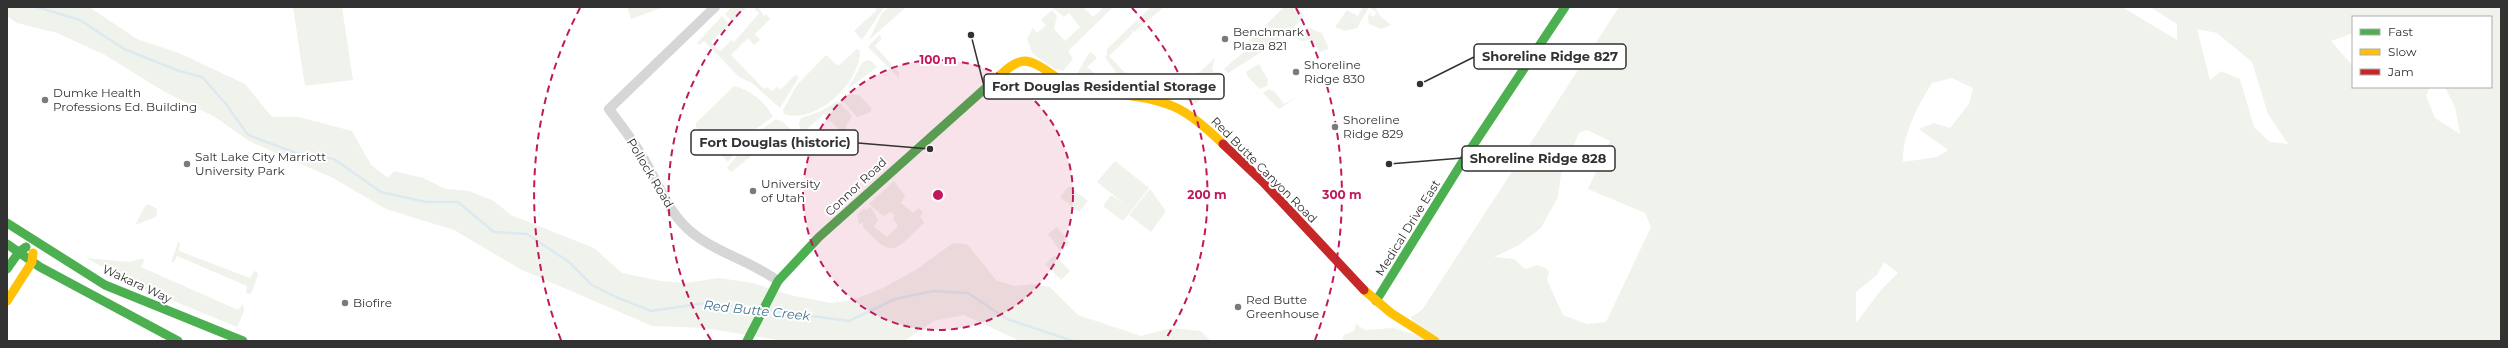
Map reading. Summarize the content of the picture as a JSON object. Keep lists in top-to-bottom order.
{
  "streets": {
    "street": [
      "Red Butte Canyon Road",
      "Pollock Road",
      "Connor Road",
      "Medical Drive East",
      "Wakara Way"
    ]
  },
  "crossings": [
    ["Red Butte Canyon Road", "Connor Road"],
    ["Red Butte Canyon Road", "Medical Drive East"],
    ["Pollock Road", "Connor Road"]
  ],
  "water": ["Red Butte Creek"],
  "places": [
    "Fort Douglas Residential Storage",
    "Benchmark Plaza 821",
    "Shoreline Ridge 830",
    "Shoreline Ridge 827",
    "Dumke Health Professions Ed. Building",
    "Shoreline Ridge 829",
    "Fort Douglas (historic)",
    "Salt Lake City Marriott University Park",
    "Shoreline Ridge 828",
    "University of Utah",
    "Biofire",
    "Red Butte Greenhouse"
  ],
  "legend": ["Fast", "Slow", "Jam"],
  "rings": ["100 m", "200 m", "300 m"]
}
